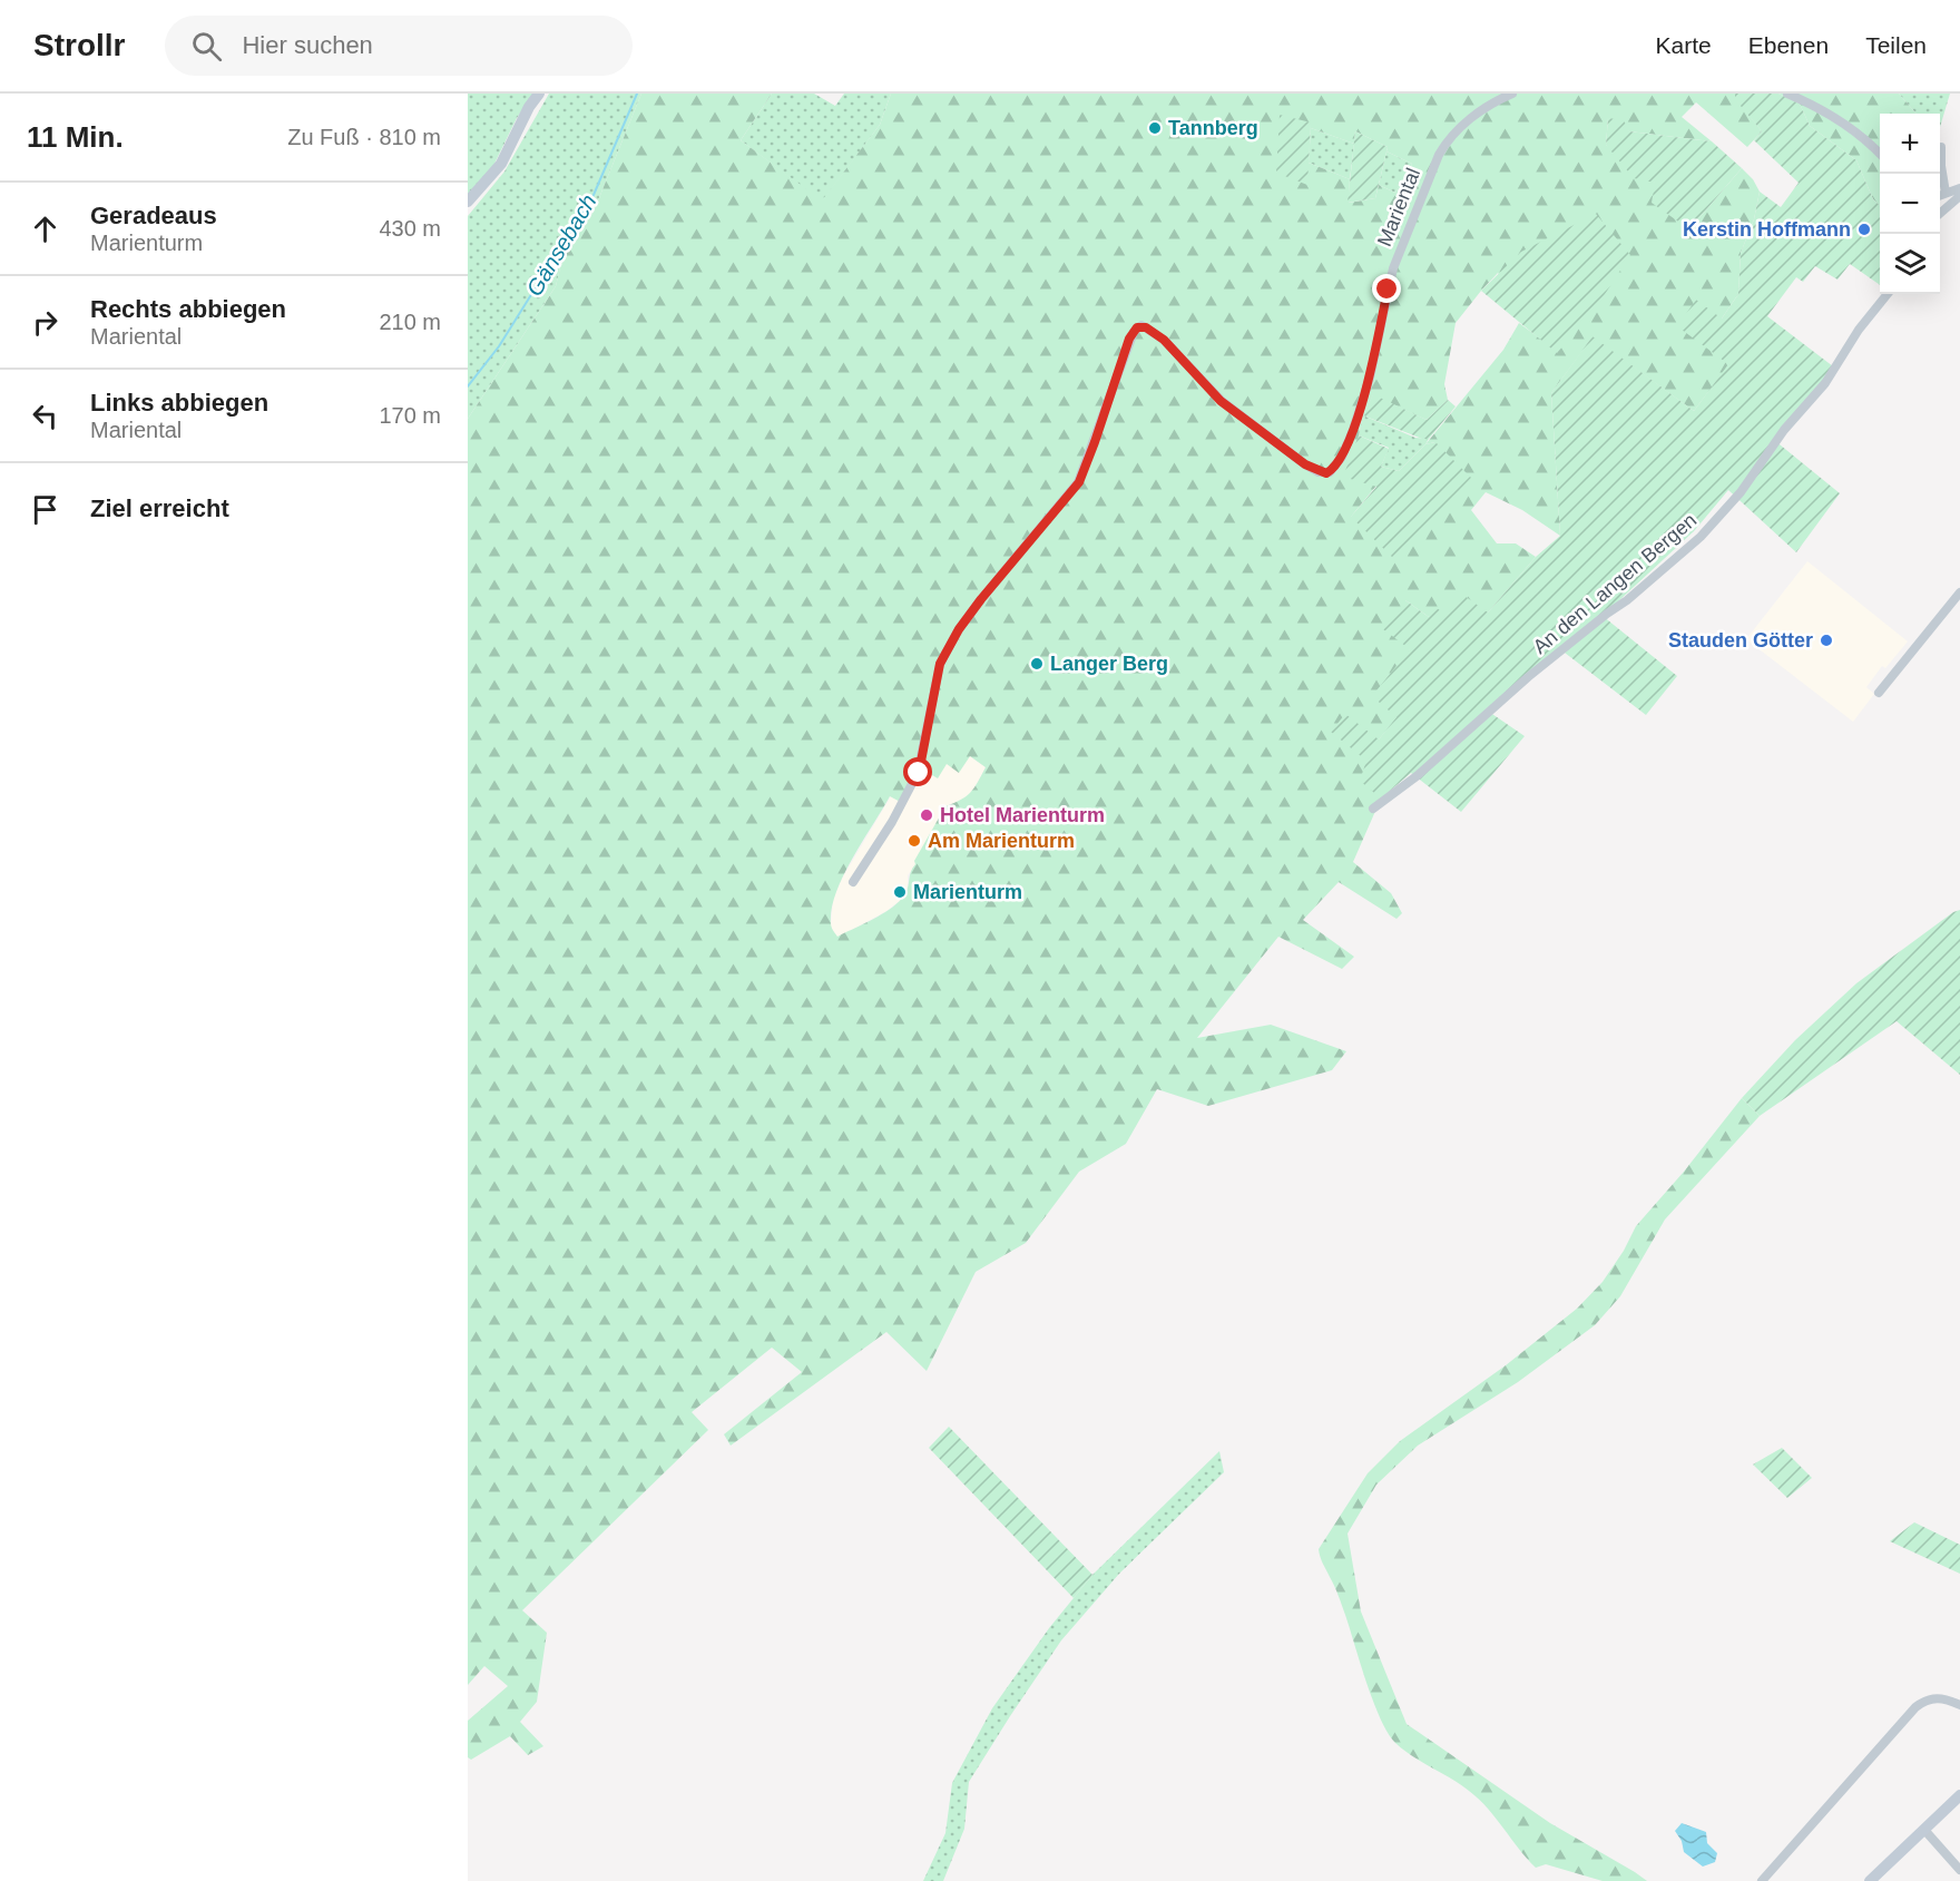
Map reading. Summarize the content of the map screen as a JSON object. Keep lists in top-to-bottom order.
{
  "streets": {
    "street": ["Mariental", "An den Langen Bergen"]
  },
  "water": ["Gänsebach"],
  "places": [
    "Tannberg",
    "Kerstin Hoffmann",
    "Stauden Götter",
    "Langer Berg",
    "Hotel Marienturm",
    "Am Marienturm",
    "Marienturm"
  ],
  "page": {
    "header": "Strollr",
    "search": "Hier suchen",
    "nav": ["Karte", "Ebenen", "Teilen"],
    "heading": ["11 Min.", "Zu Fuß · 810 m"],
    "map_buttons": ["+", "−"],
    "list": [
      ["Geradeaus", "Marienturm", "430 m"],
      ["Rechts abbiegen", "Mariental", "210 m"],
      ["Links abbiegen", "Mariental", "170 m"],
      "Ziel erreicht"
    ]
  }
}
